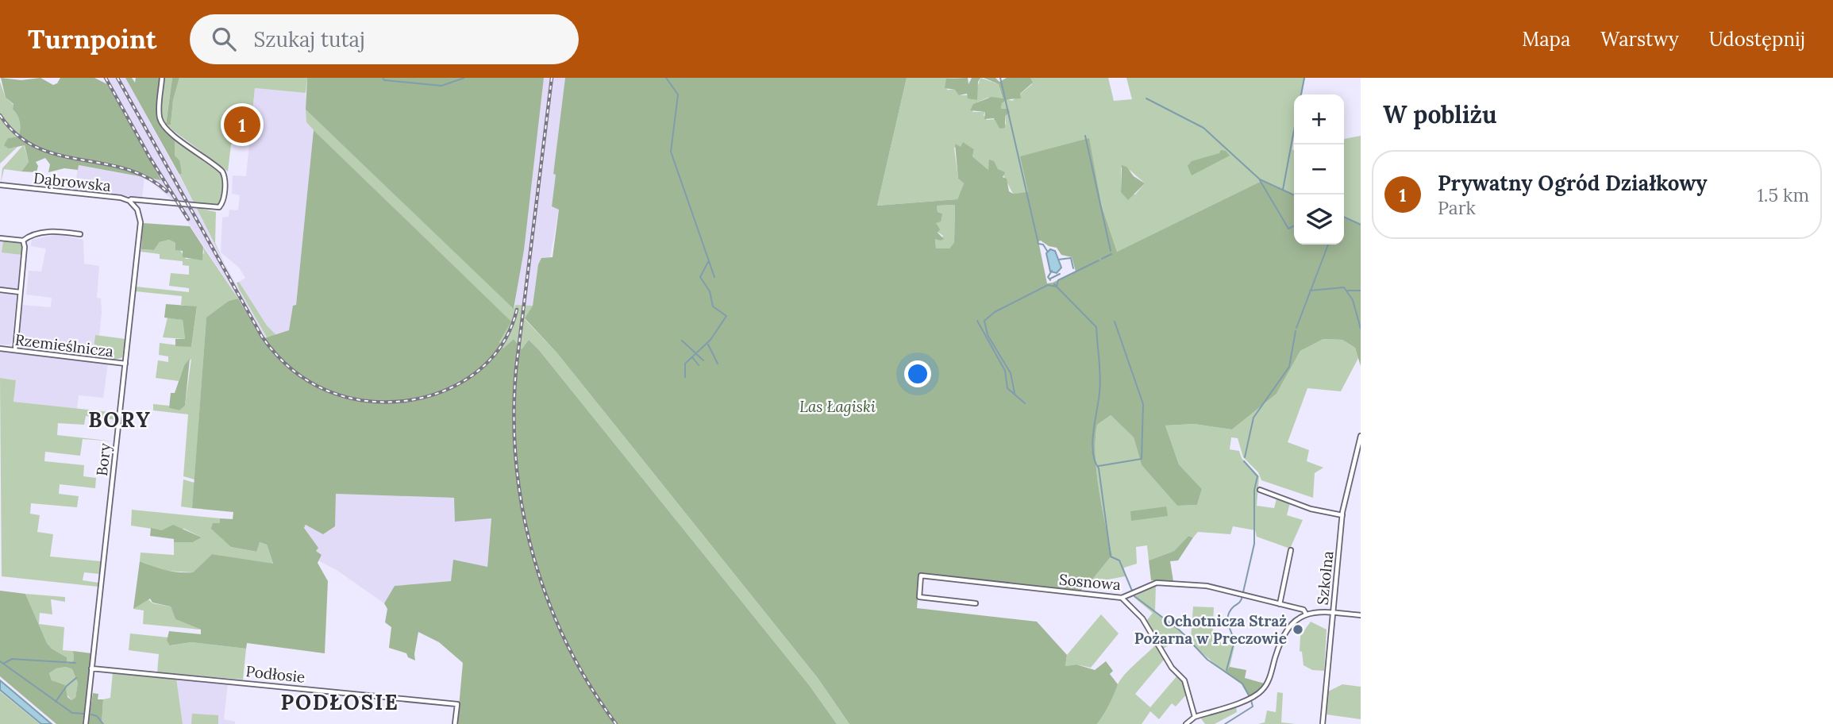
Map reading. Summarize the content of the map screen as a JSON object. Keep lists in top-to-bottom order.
{
  "streets": {
    "street": [
      "Dąbrowska",
      "Rzemieślnicza",
      "Bory",
      "Szkolna",
      "Sosnowa",
      "Podłosie"
    ]
  },
  "crossings": [
    ["Rzemieślnicza", "Bory"],
    ["Bory", "Podłosie"],
    ["Szkolna", "Sosnowa"]
  ],
  "districts": ["BORY", "PODŁOSIE"],
  "parks": ["Las Łagiski"],
  "places": ["Ochotnicza Straż Pożarna w Preczowie"],
  "page": {
    "header": "Turnpoint",
    "search": "Szukaj tutaj",
    "nav": ["Mapa", "Warstwy", "Udostępnij"],
    "heading": "W pobliżu",
    "map_buttons": ["+", "−"],
    "pins": "1",
    "list": [
      {
        "mark": "1",
        "name": "Prywatny Ogród Działkowy",
        "note": "Park",
        "value": "1.5 km"
      }
    ]
  }
}
